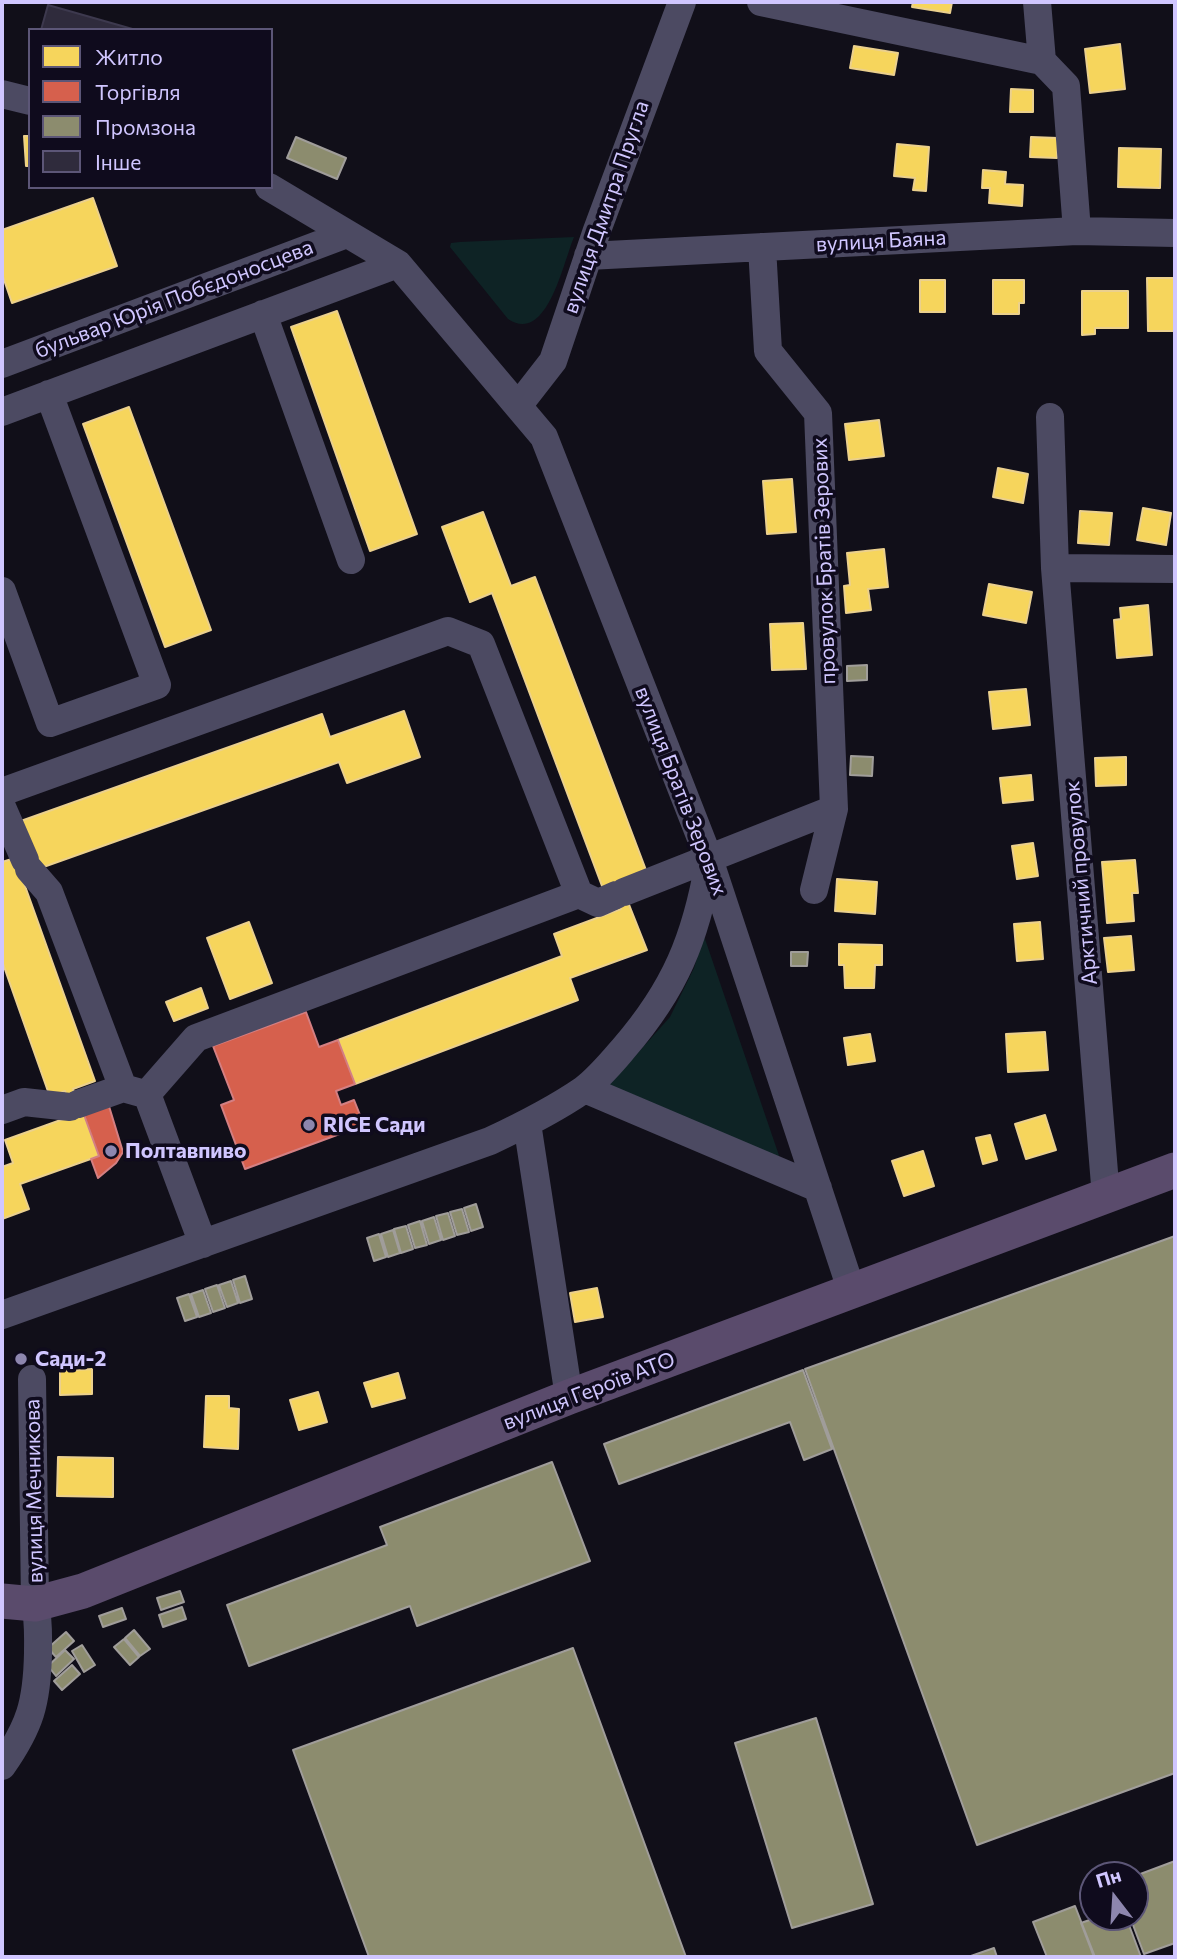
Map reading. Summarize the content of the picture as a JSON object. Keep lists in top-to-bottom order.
{
  "streets": {
    "main road": ["вулиця Героїв АТО"],
    "street": [
      "вулиця Дмитра Пругла",
      "вулиця Баяна",
      "бульвар Юрія Побєдоносцева",
      "провулок Братів Зерових",
      "вулиця Братів Зерових",
      "Арктичний провулок",
      "вулиця Мечникова"
    ]
  },
  "crossings": [
    ["вулиця Дмитра Пругла", "вулиця Баяна"],
    ["вулиця Дмитра Пругла", "вулиця Братів Зерових"],
    ["вулиця Баяна", "провулок Братів Зерових"],
    ["бульвар Юрія Побєдоносцева", "вулиця Братів Зерових"],
    ["вулиця Братів Зерових", "вулиця Героїв АТО"],
    ["Арктичний провулок", "вулиця Героїв АТО"],
    ["вулиця Героїв АТО", "вулиця Мечникова"]
  ],
  "places": ["RICE Сади", "Полтавпиво", "Сади-2"],
  "legend": [
    "Житло",
    "Торгівля",
    "Промзона",
    "Інше"
  ],
  "north": "top"
}
